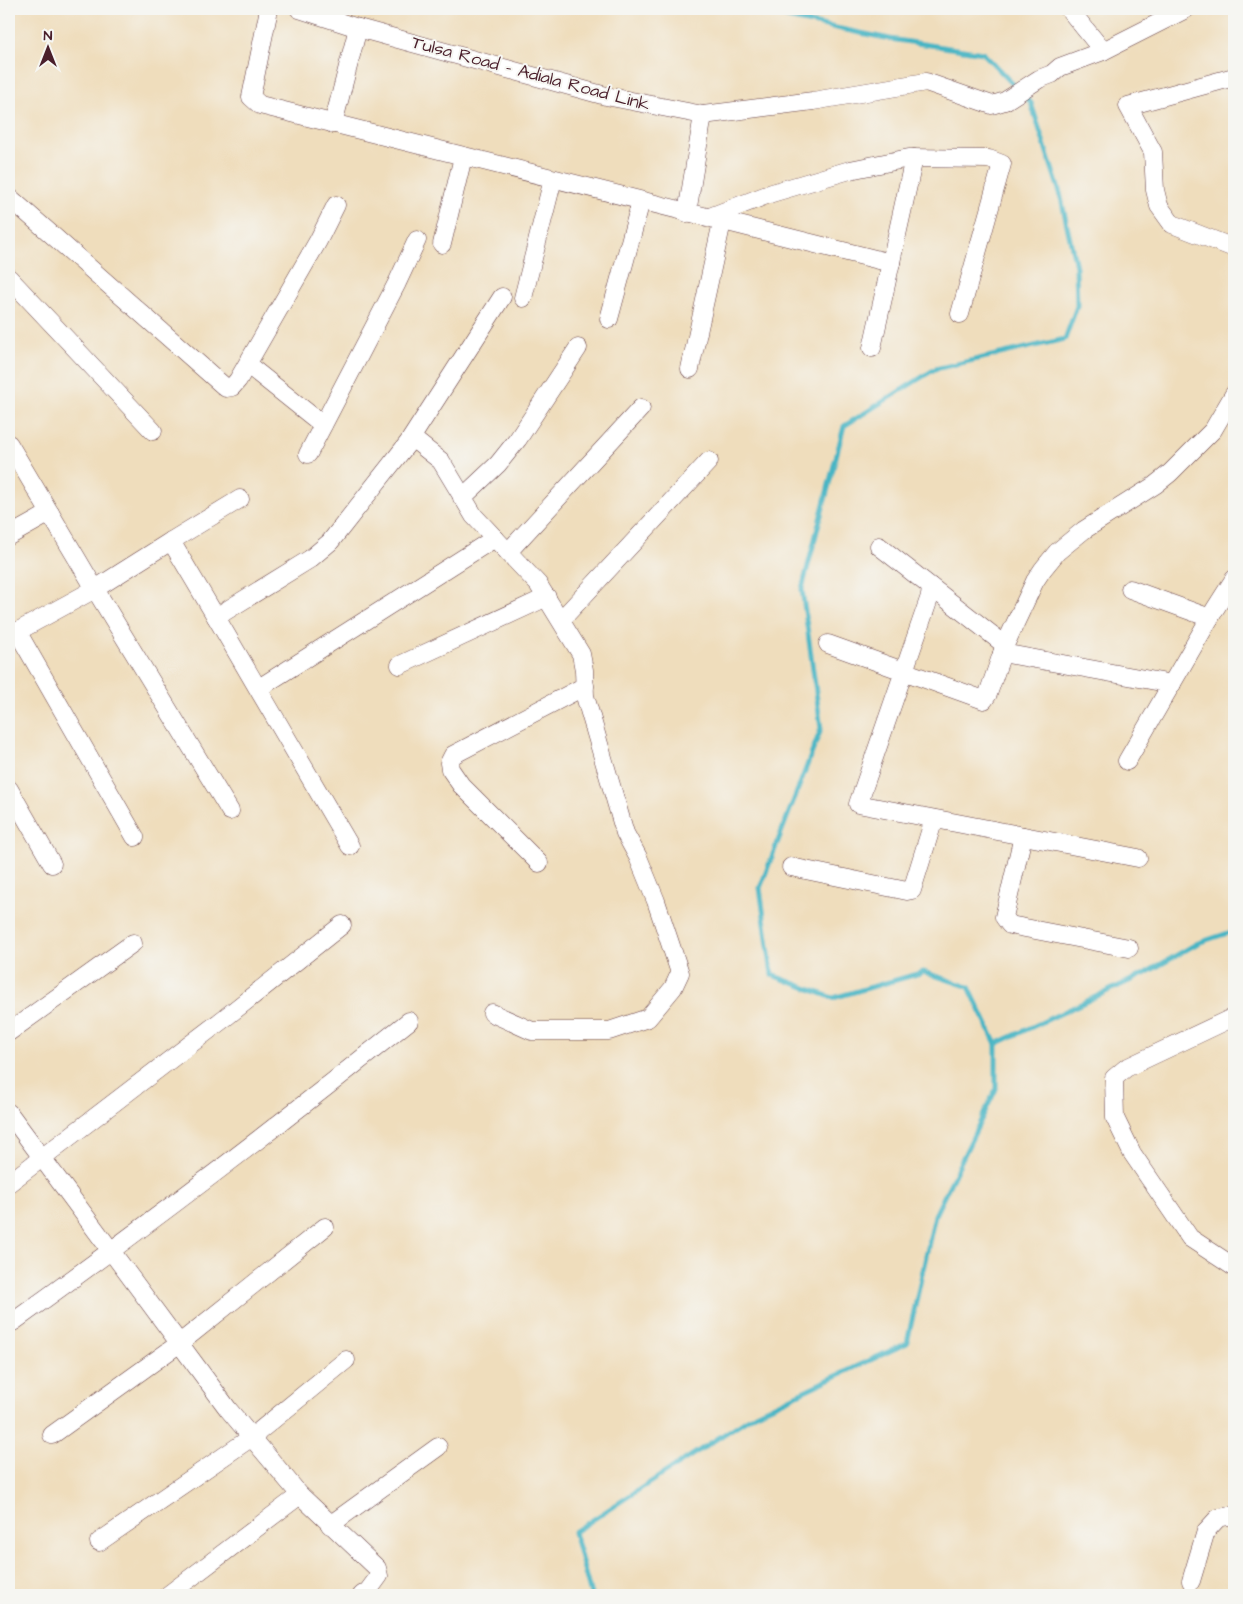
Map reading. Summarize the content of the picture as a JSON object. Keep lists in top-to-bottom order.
{
  "streets": {
    "street": ["Tulsa Road - Adiala Road Link"]
  },
  "north": "top"
}
